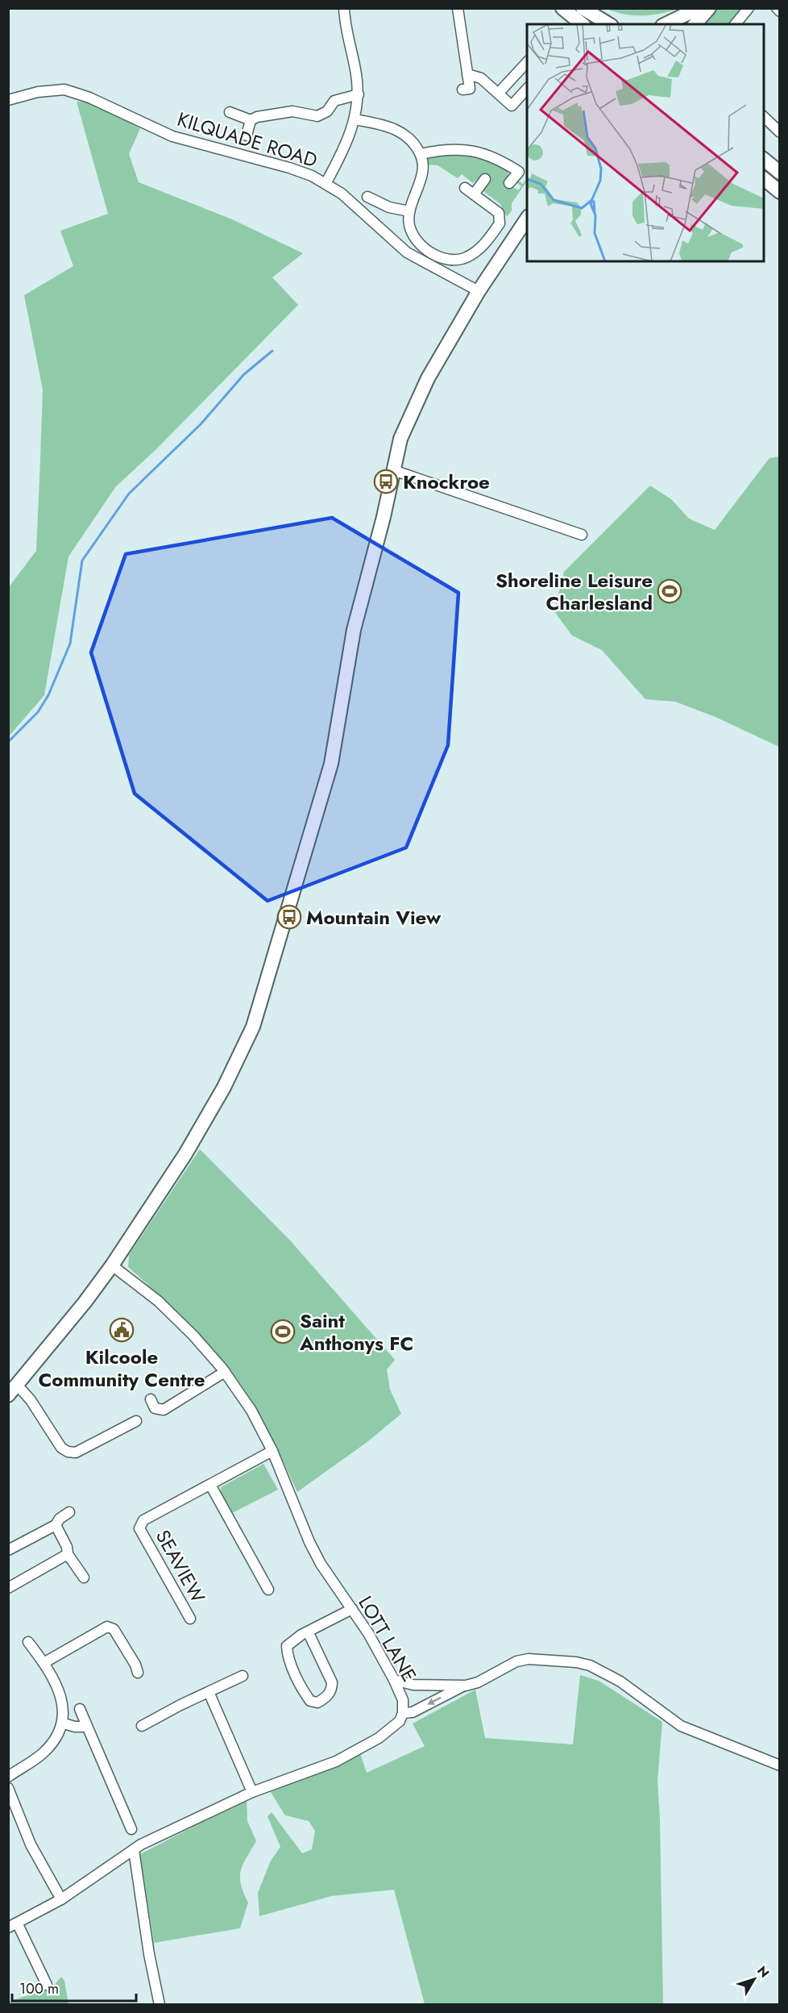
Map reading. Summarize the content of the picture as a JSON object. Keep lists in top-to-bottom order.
{
  "streets": {
    "street": ["KILQUADE ROAD", "SEAVIEW", "LOTT LANE"]
  },
  "crossings": [
    ["SEAVIEW", "LOTT LANE"]
  ],
  "places": {
    "bus stop": ["Knockroe", "Mountain View"],
    "sports": ["Shoreline Leisure Charlesland", "Saint Anthonys FC"],
    "public building": ["Kilcoole Community Centre"]
  },
  "scale_bar": "100 m",
  "north": "top right"
}
